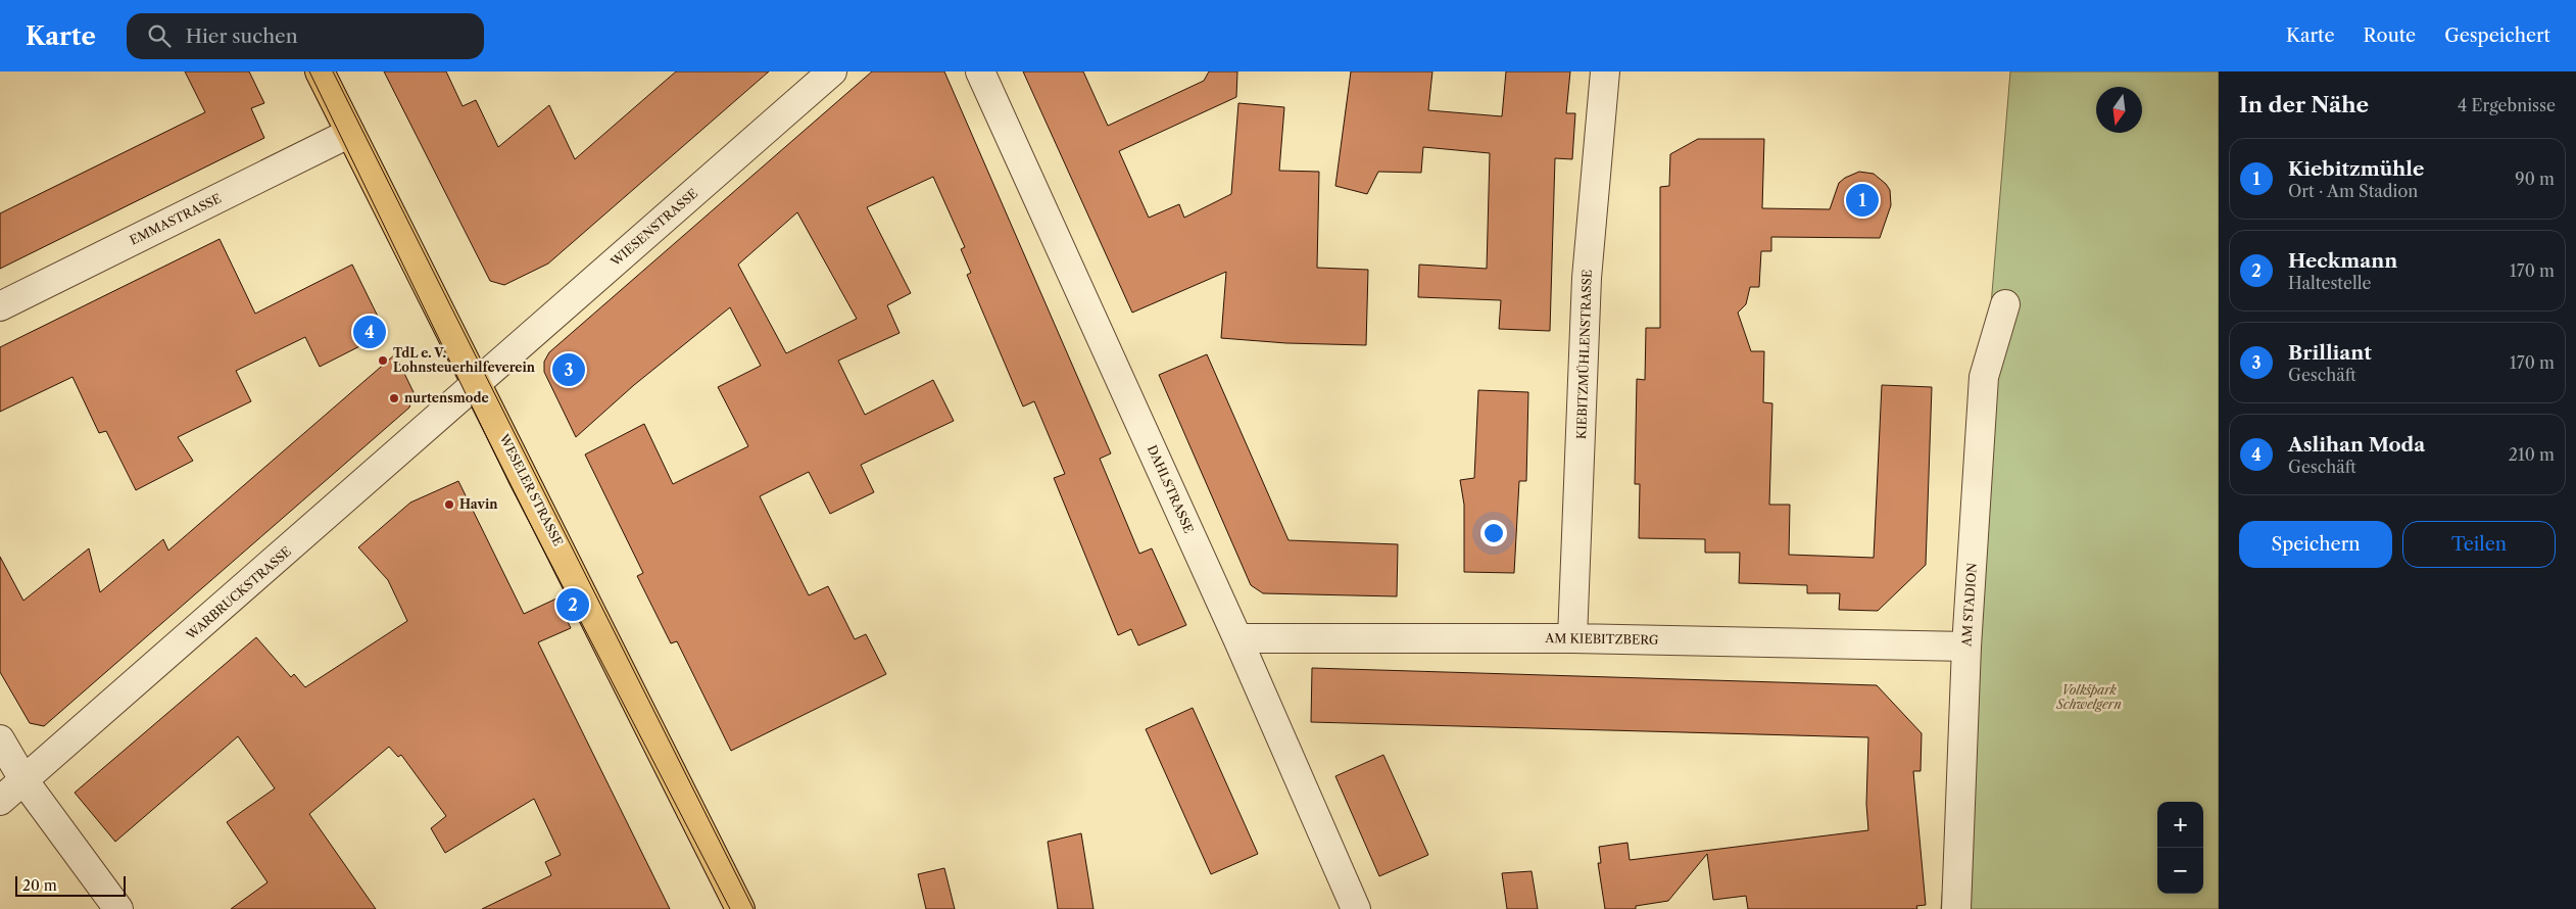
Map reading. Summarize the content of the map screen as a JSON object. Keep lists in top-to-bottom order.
{
  "streets": {
    "main road": ["WESELER STRASSE"],
    "street": [
      "EMMASTRASSE",
      "WIESENSTRASSE",
      "KIEBITZMÜHLENSTRASSE",
      "DAHLSTRASSE",
      "WARBRUCKSTRASSE",
      "AM STADION",
      "AM KIEBITZBERG"
    ]
  },
  "crossings": [
    ["EMMASTRASSE", "WESELER STRASSE"],
    ["WIESENSTRASSE", "WESELER STRASSE"],
    ["WIESENSTRASSE", "WARBRUCKSTRASSE"],
    ["KIEBITZMÜHLENSTRASSE", "AM KIEBITZBERG"],
    ["DAHLSTRASSE", "AM KIEBITZBERG"],
    ["WESELER STRASSE", "WARBRUCKSTRASSE"],
    ["AM STADION", "AM KIEBITZBERG"]
  ],
  "parks": ["Volkspark Schwelgern"],
  "places": ["TdL e. V. Lohnsteuerhilfeverein", "nurtensmode", "Havin"],
  "scale_bar": "20 m",
  "north": "bottom",
  "page": {
    "header": "Karte",
    "search": "Hier suchen",
    "nav": ["Karte", "Route", "Gespeichert"],
    "heading": ["In der Nähe", "4 Ergebnisse"],
    "list": [
      {
        "mark": "1",
        "name": "Kiebitzmühle",
        "note": "Ort · Am Stadion",
        "value": "90 m"
      },
      {
        "mark": "2",
        "name": "Heckmann",
        "note": "Haltestelle",
        "value": "170 m"
      },
      {
        "mark": "3",
        "name": "Brilliant",
        "note": "Geschäft",
        "value": "170 m"
      },
      {
        "mark": "4",
        "name": "Aslihan Moda",
        "note": "Geschäft",
        "value": "210 m"
      }
    ],
    "pins": [
      "1",
      "4",
      "3",
      "2"
    ],
    "buttons": ["Speichern", "Teilen"],
    "map_buttons": ["+", "−"],
    "scale": "20 m"
  }
}
